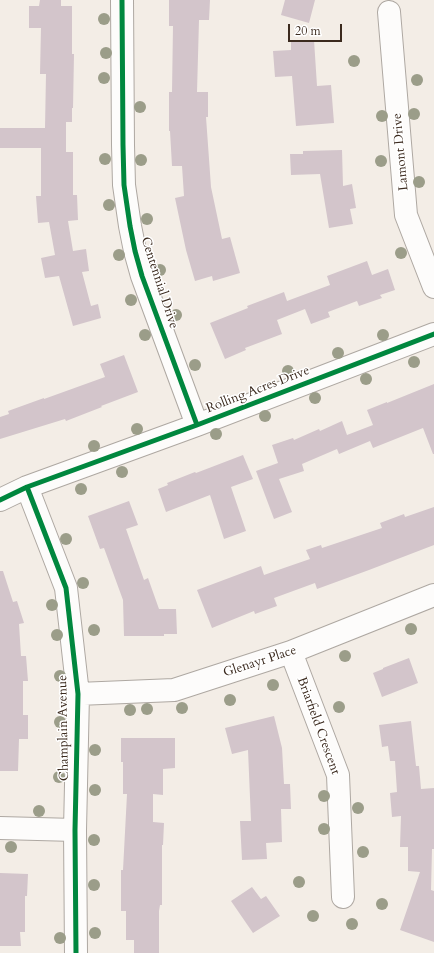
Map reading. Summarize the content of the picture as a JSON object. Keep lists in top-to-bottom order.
{
  "streets": {
    "street": [
      "Lamont Drive",
      "Centennial Drive",
      "Rolling Acres Drive",
      "Glenayr Place",
      "Briarfield Crescent",
      "Champlain Avenue"
    ]
  },
  "crossings": [
    ["Centennial Drive", "Rolling Acres Drive"],
    ["Rolling Acres Drive", "Champlain Avenue"],
    ["Glenayr Place", "Briarfield Crescent"],
    ["Glenayr Place", "Champlain Avenue"]
  ],
  "scale_bar": "20 m"
}
